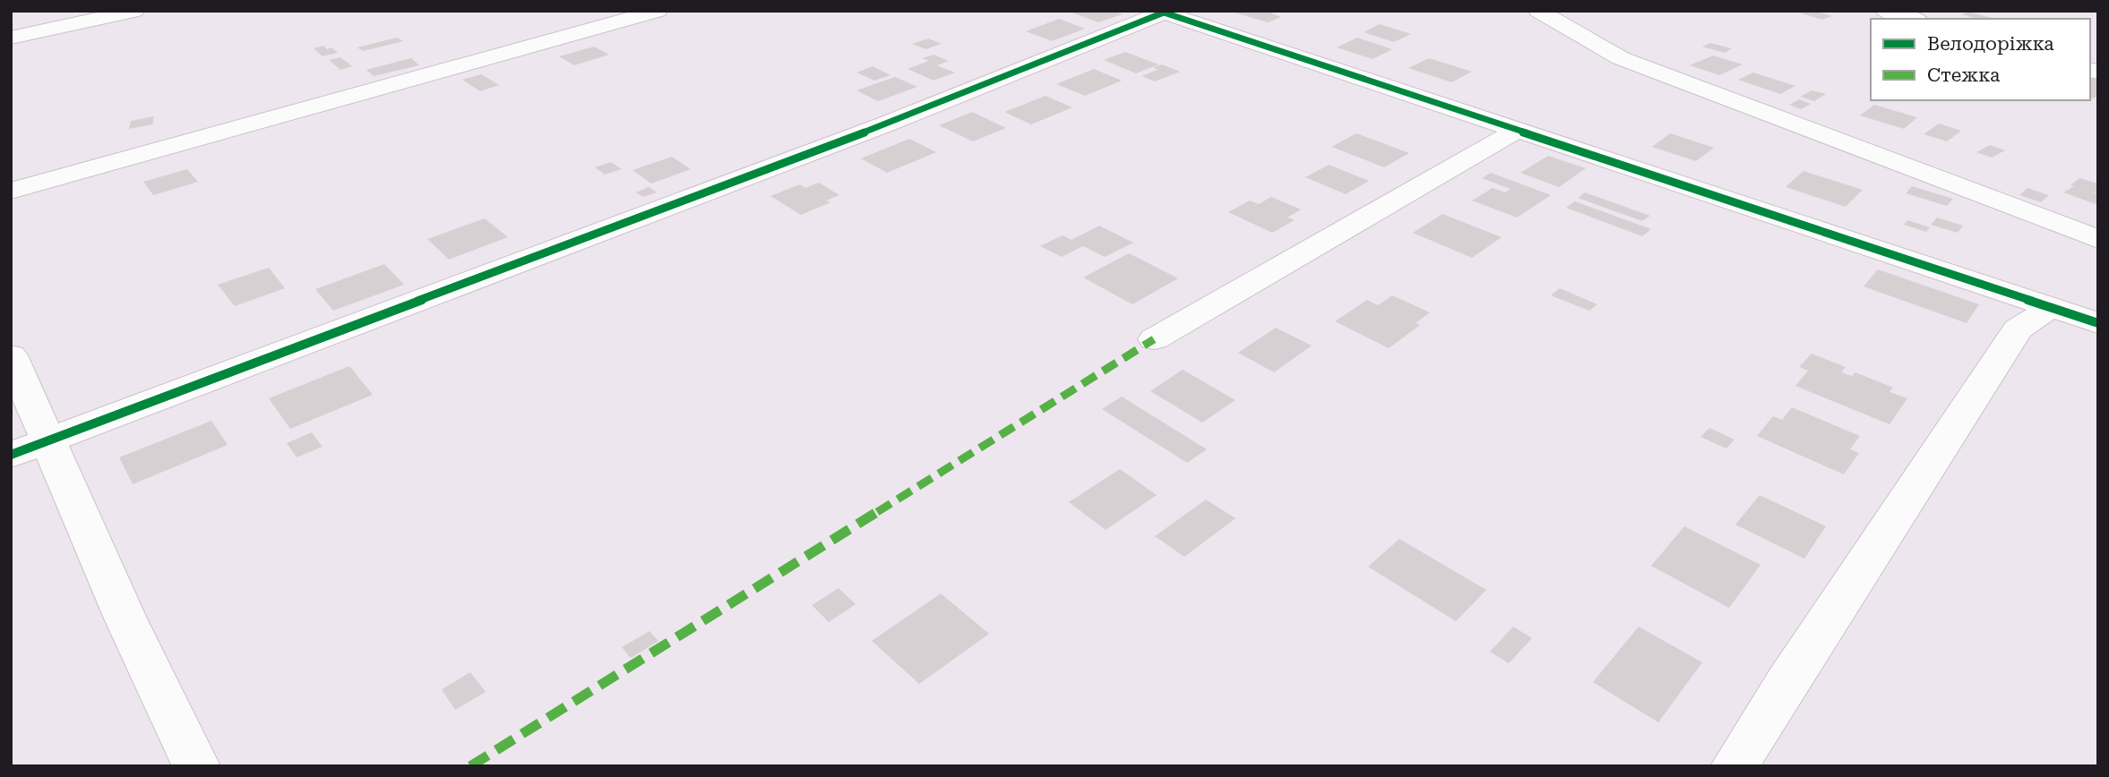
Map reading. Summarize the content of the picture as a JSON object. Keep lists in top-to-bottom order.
{
  "legend": ["Велодоріжка", "Стежка"]
}
